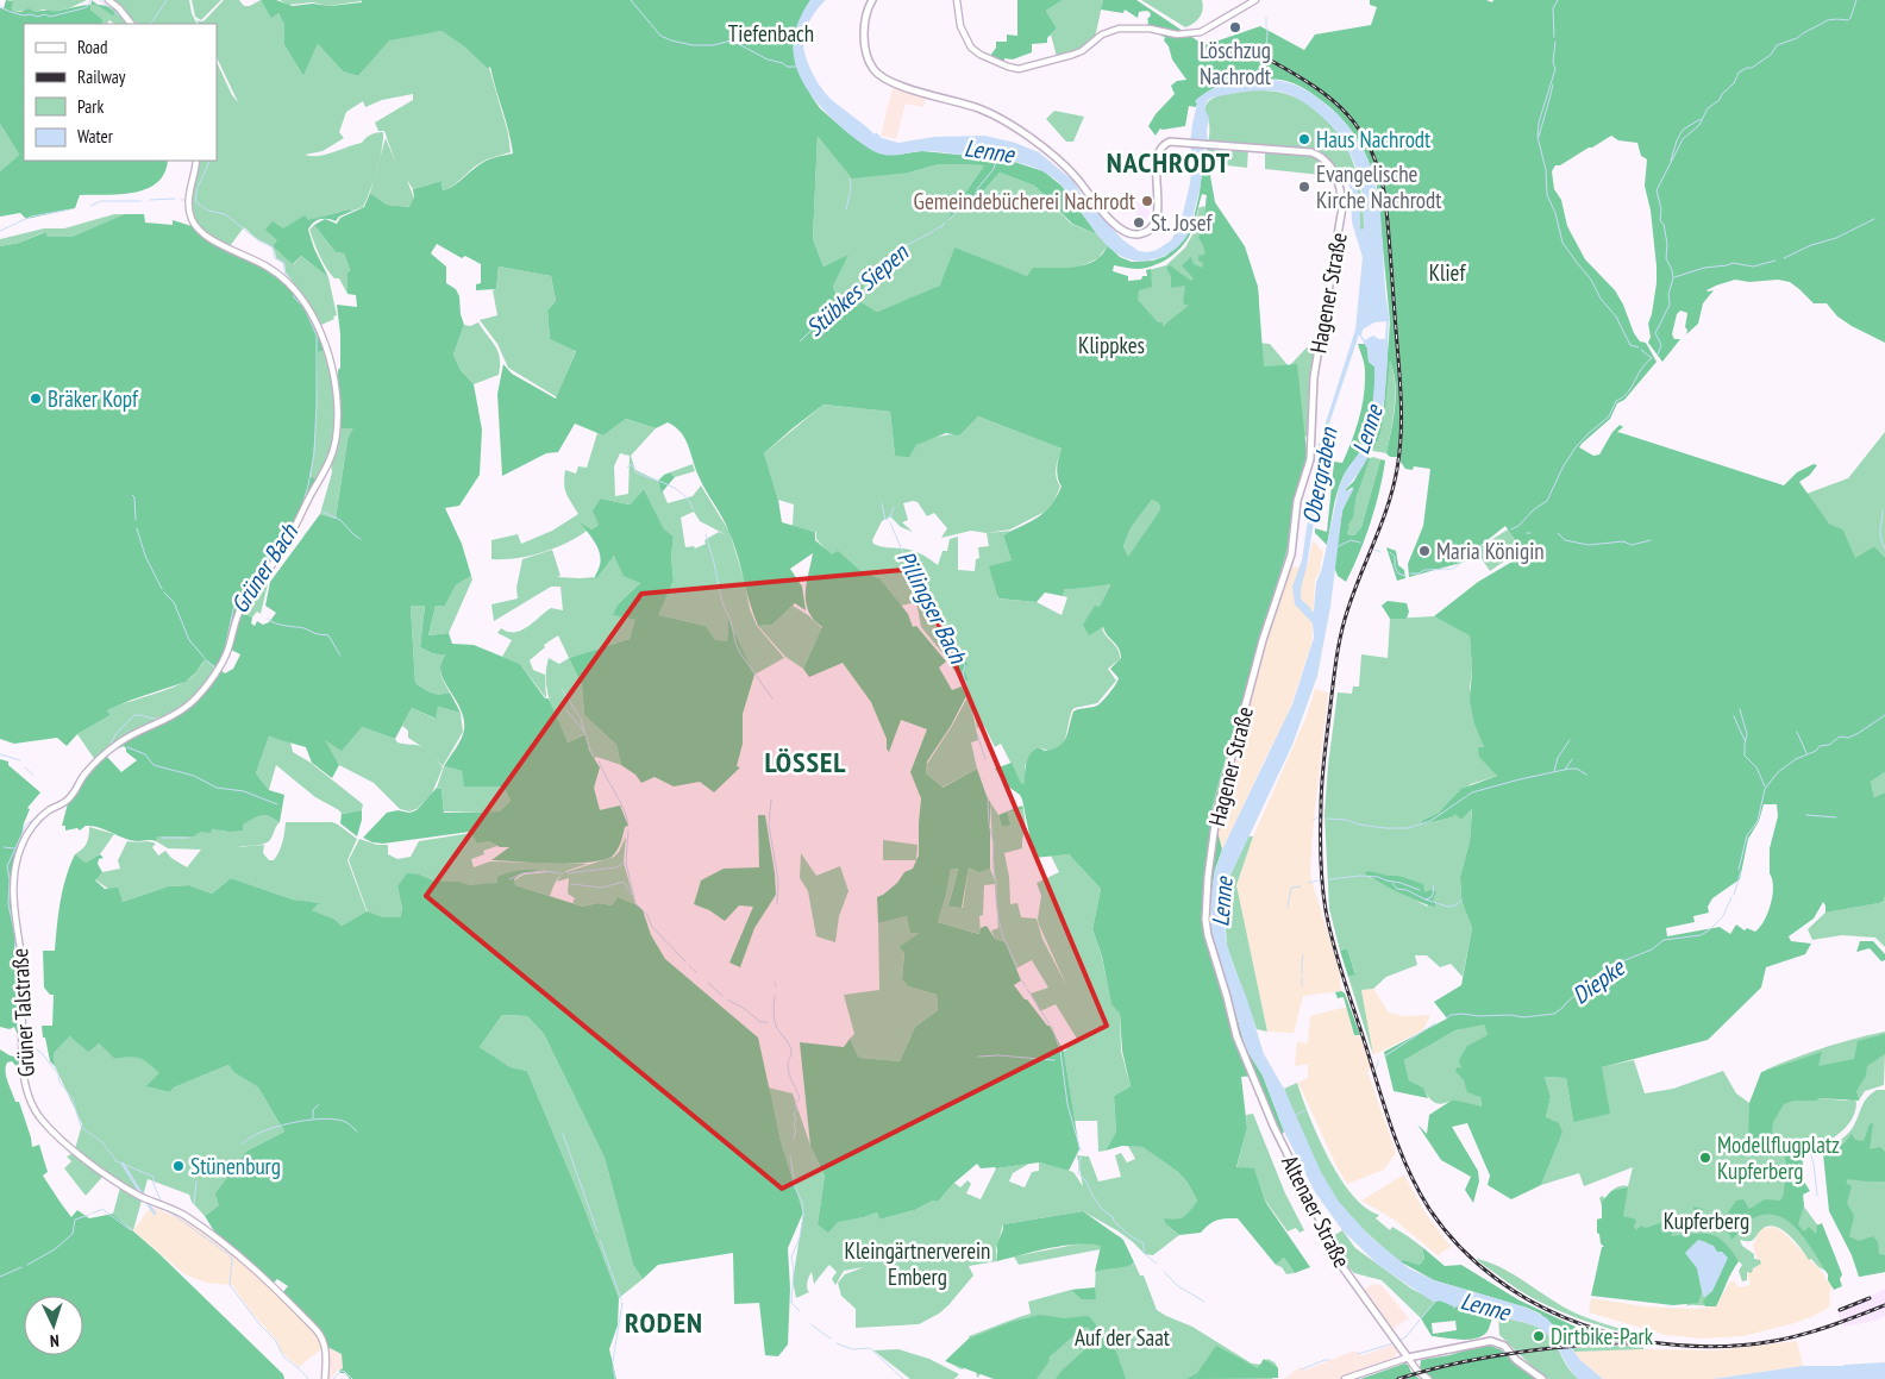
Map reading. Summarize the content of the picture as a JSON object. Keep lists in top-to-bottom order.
{
  "streets": {
    "main road": ["Hagener Straße", "Grüner Talstraße", "Altenaer Straße"]
  },
  "crossings": [
    ["Hagener Straße", "Altenaer Straße"]
  ],
  "districts": ["NACHRODT", "LÖSSEL", "RODEN"],
  "water": [
    "Lenne",
    "Stübkes Siepen",
    "Obergraben",
    "Grüner Bach",
    "Pillingser Bach",
    "Diepke"
  ],
  "parks": [
    "Tiefenbach",
    "Klief",
    "Klippkes",
    "Kupferberg",
    "Kleingärtnerverein Emberg",
    "Auf der Saat"
  ],
  "places": [
    "Löschzug Nachrodt",
    "Haus Nachrodt",
    "Evangelische Kirche Nachrodt",
    "Gemeindebücherei Nachrodt",
    "St. Josef",
    "Bräker Kopf",
    "Maria Königin",
    "Modellflugplatz Kupferberg",
    "Stünenburg",
    "Dirtbike-Park"
  ],
  "legend": [
    "Road",
    "Railway",
    "Park",
    "Water"
  ],
  "north": "bottom"
}
